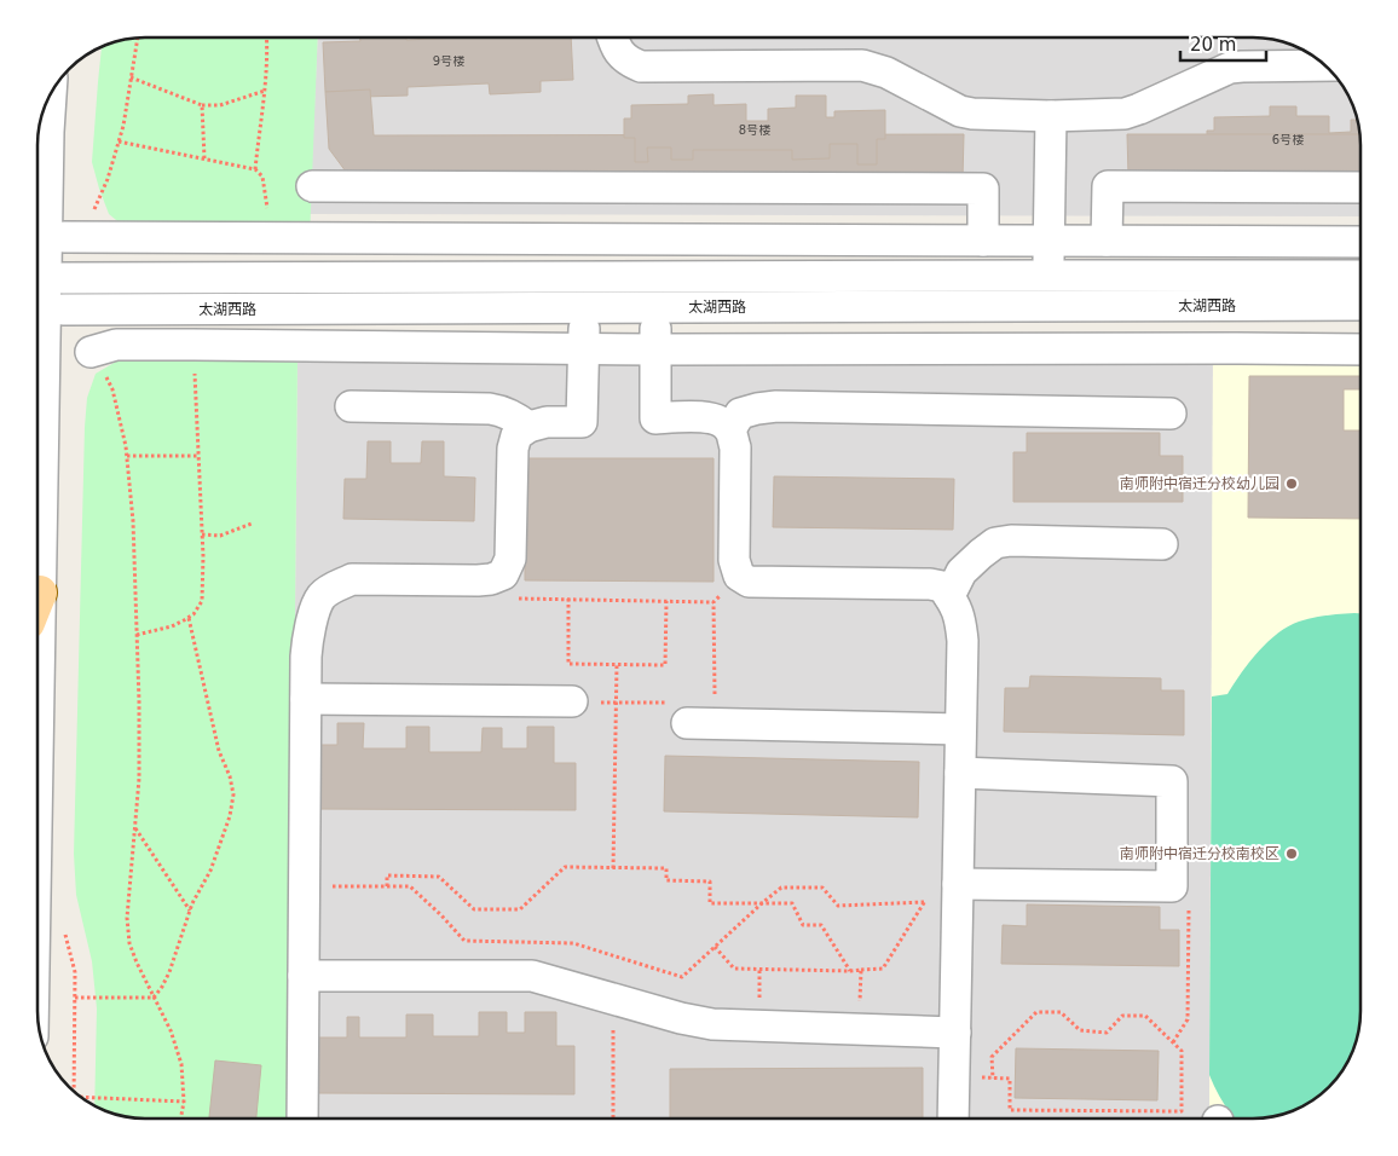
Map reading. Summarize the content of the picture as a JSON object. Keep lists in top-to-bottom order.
{
  "streets": {
    "street": ["太湖西路"]
  },
  "places": ["南师附中宿迁分校幼儿园", "南师附中宿迁分校南校区"],
  "house_numbers": ["9号楼", "8号楼", "6号楼"],
  "scale_bar": "20 m"
}
